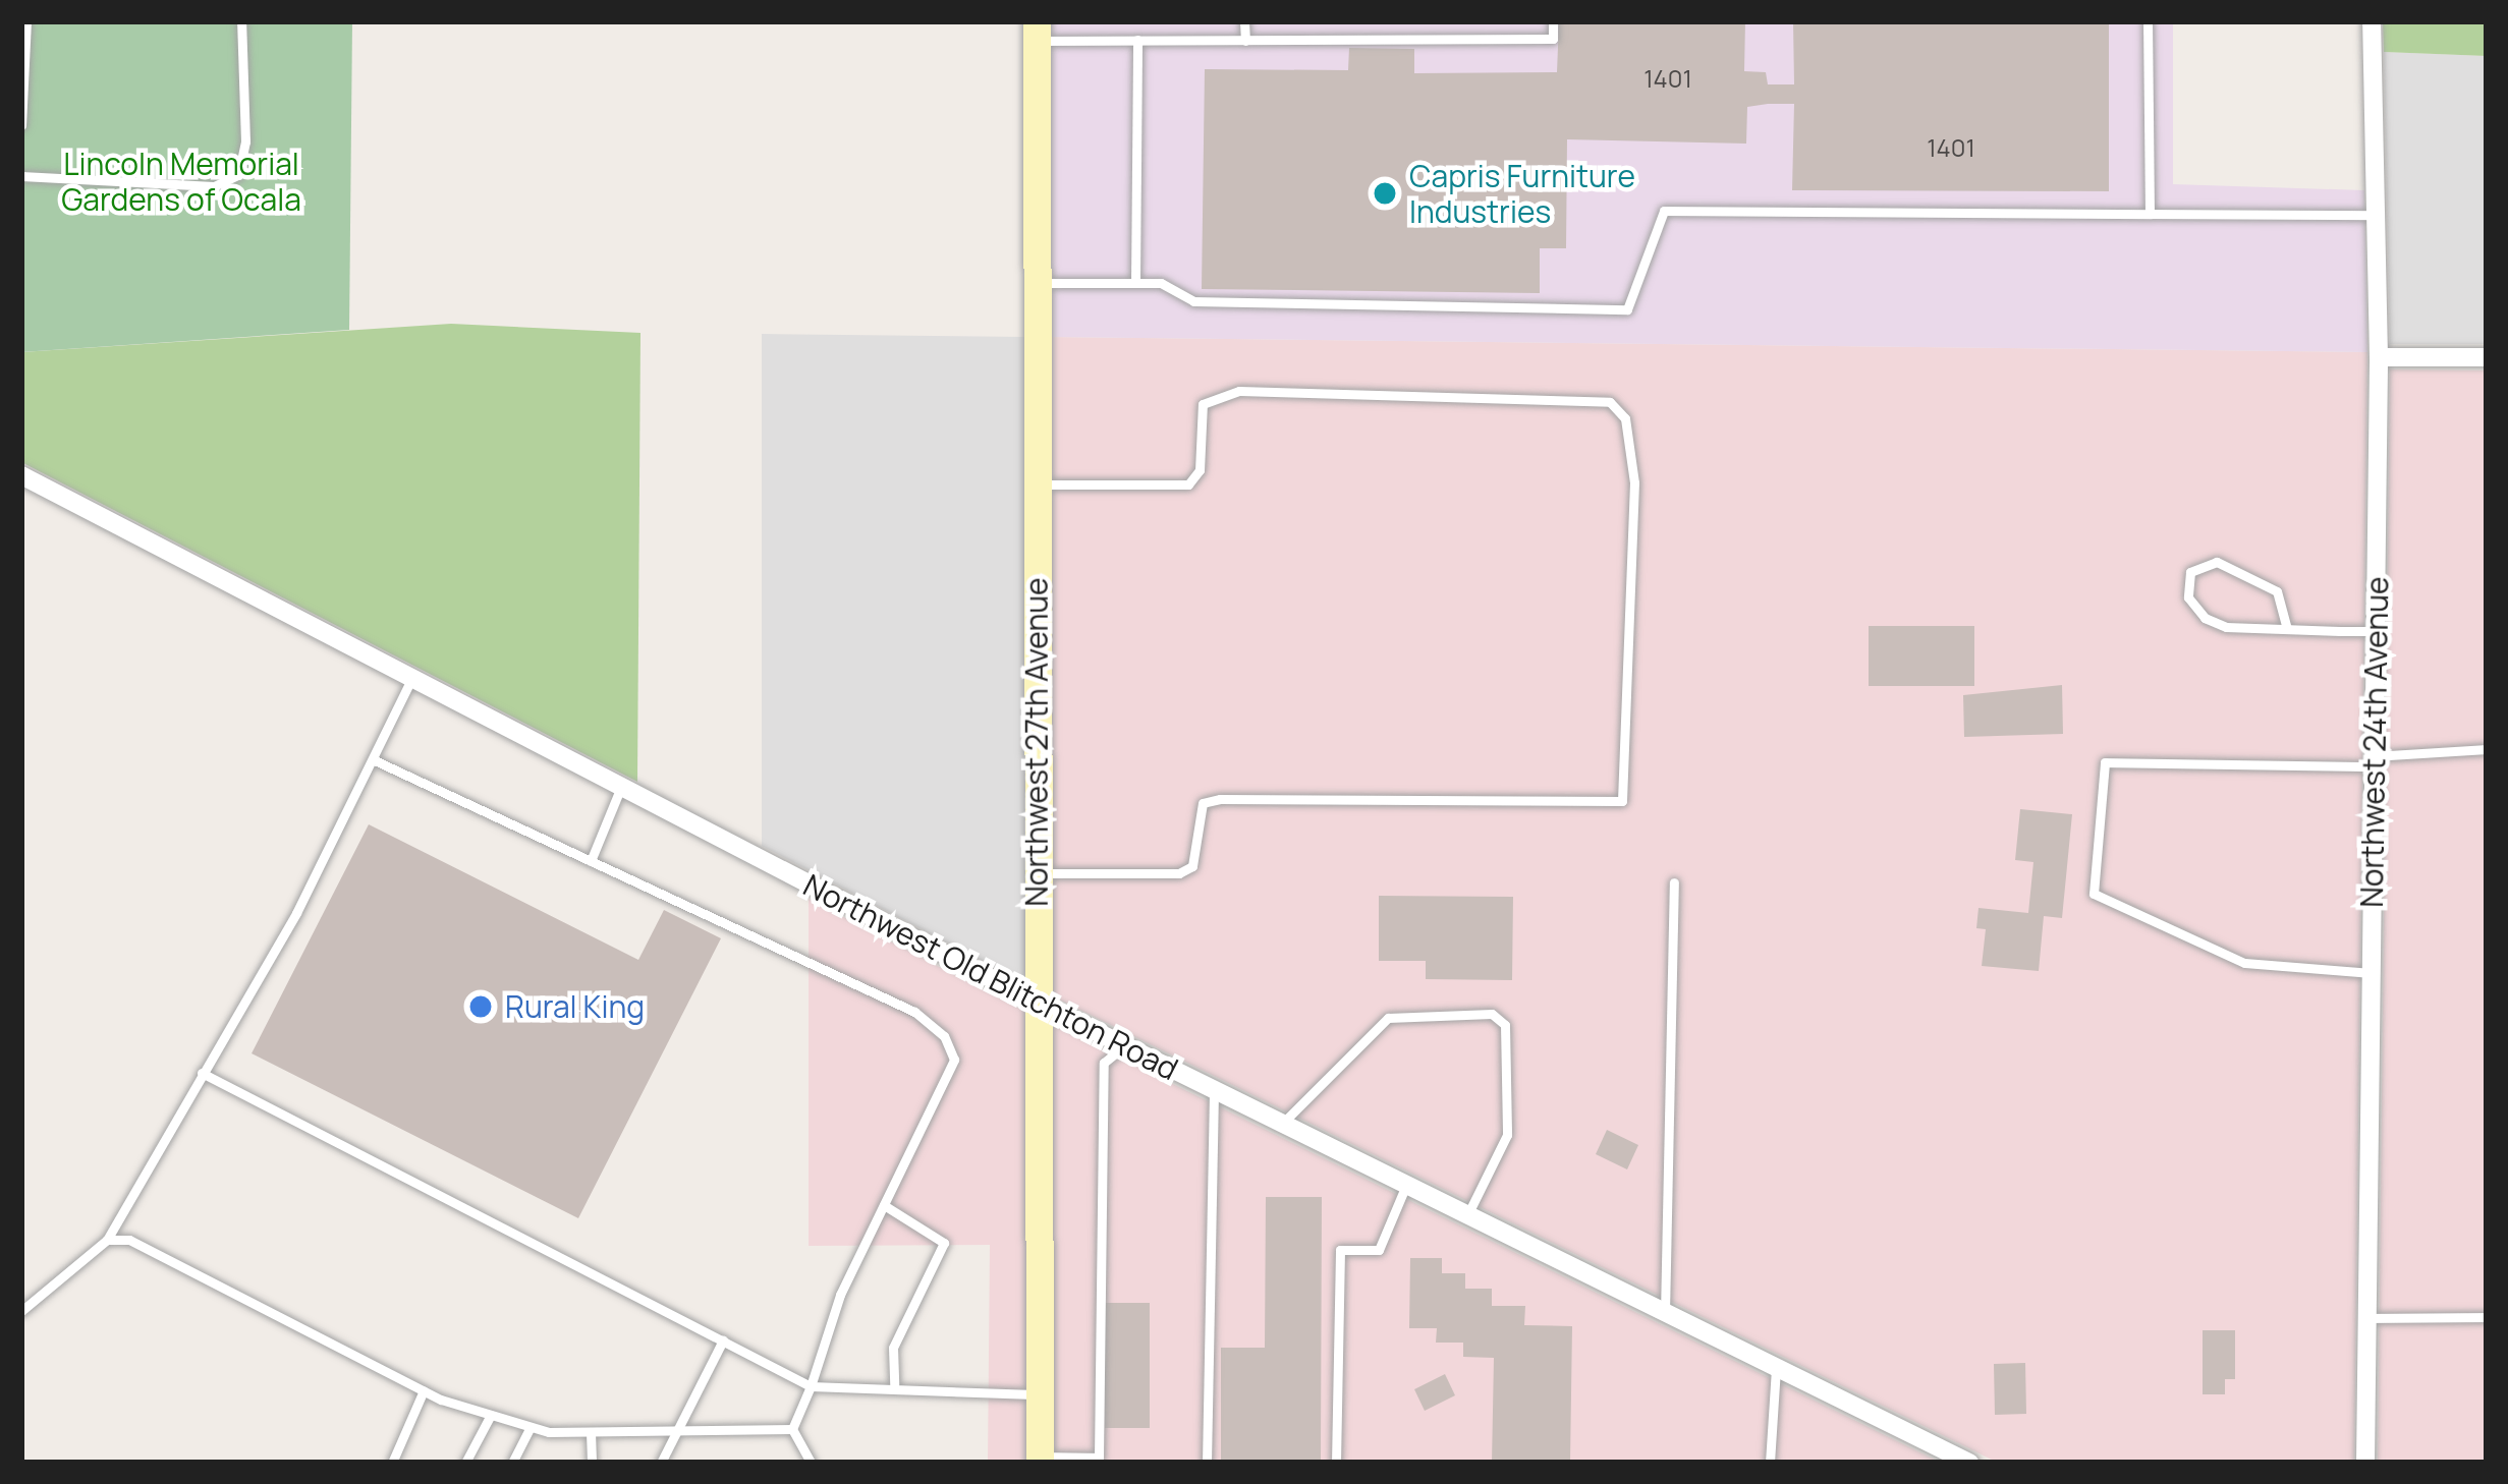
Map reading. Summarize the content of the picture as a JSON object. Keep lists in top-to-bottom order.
{
  "streets": {
    "street": ["Northwest 27th Avenue", "Northwest 24th Avenue", "Northwest Old Blitchton Road"]
  },
  "crossings": [
    ["Northwest 27th Avenue", "Northwest Old Blitchton Road"]
  ],
  "parks": ["Lincoln Memorial Gardens of Ocala"],
  "places": ["Capris Furniture Industries", "Rural King"],
  "house_numbers": ["1401", "1401"]
}
